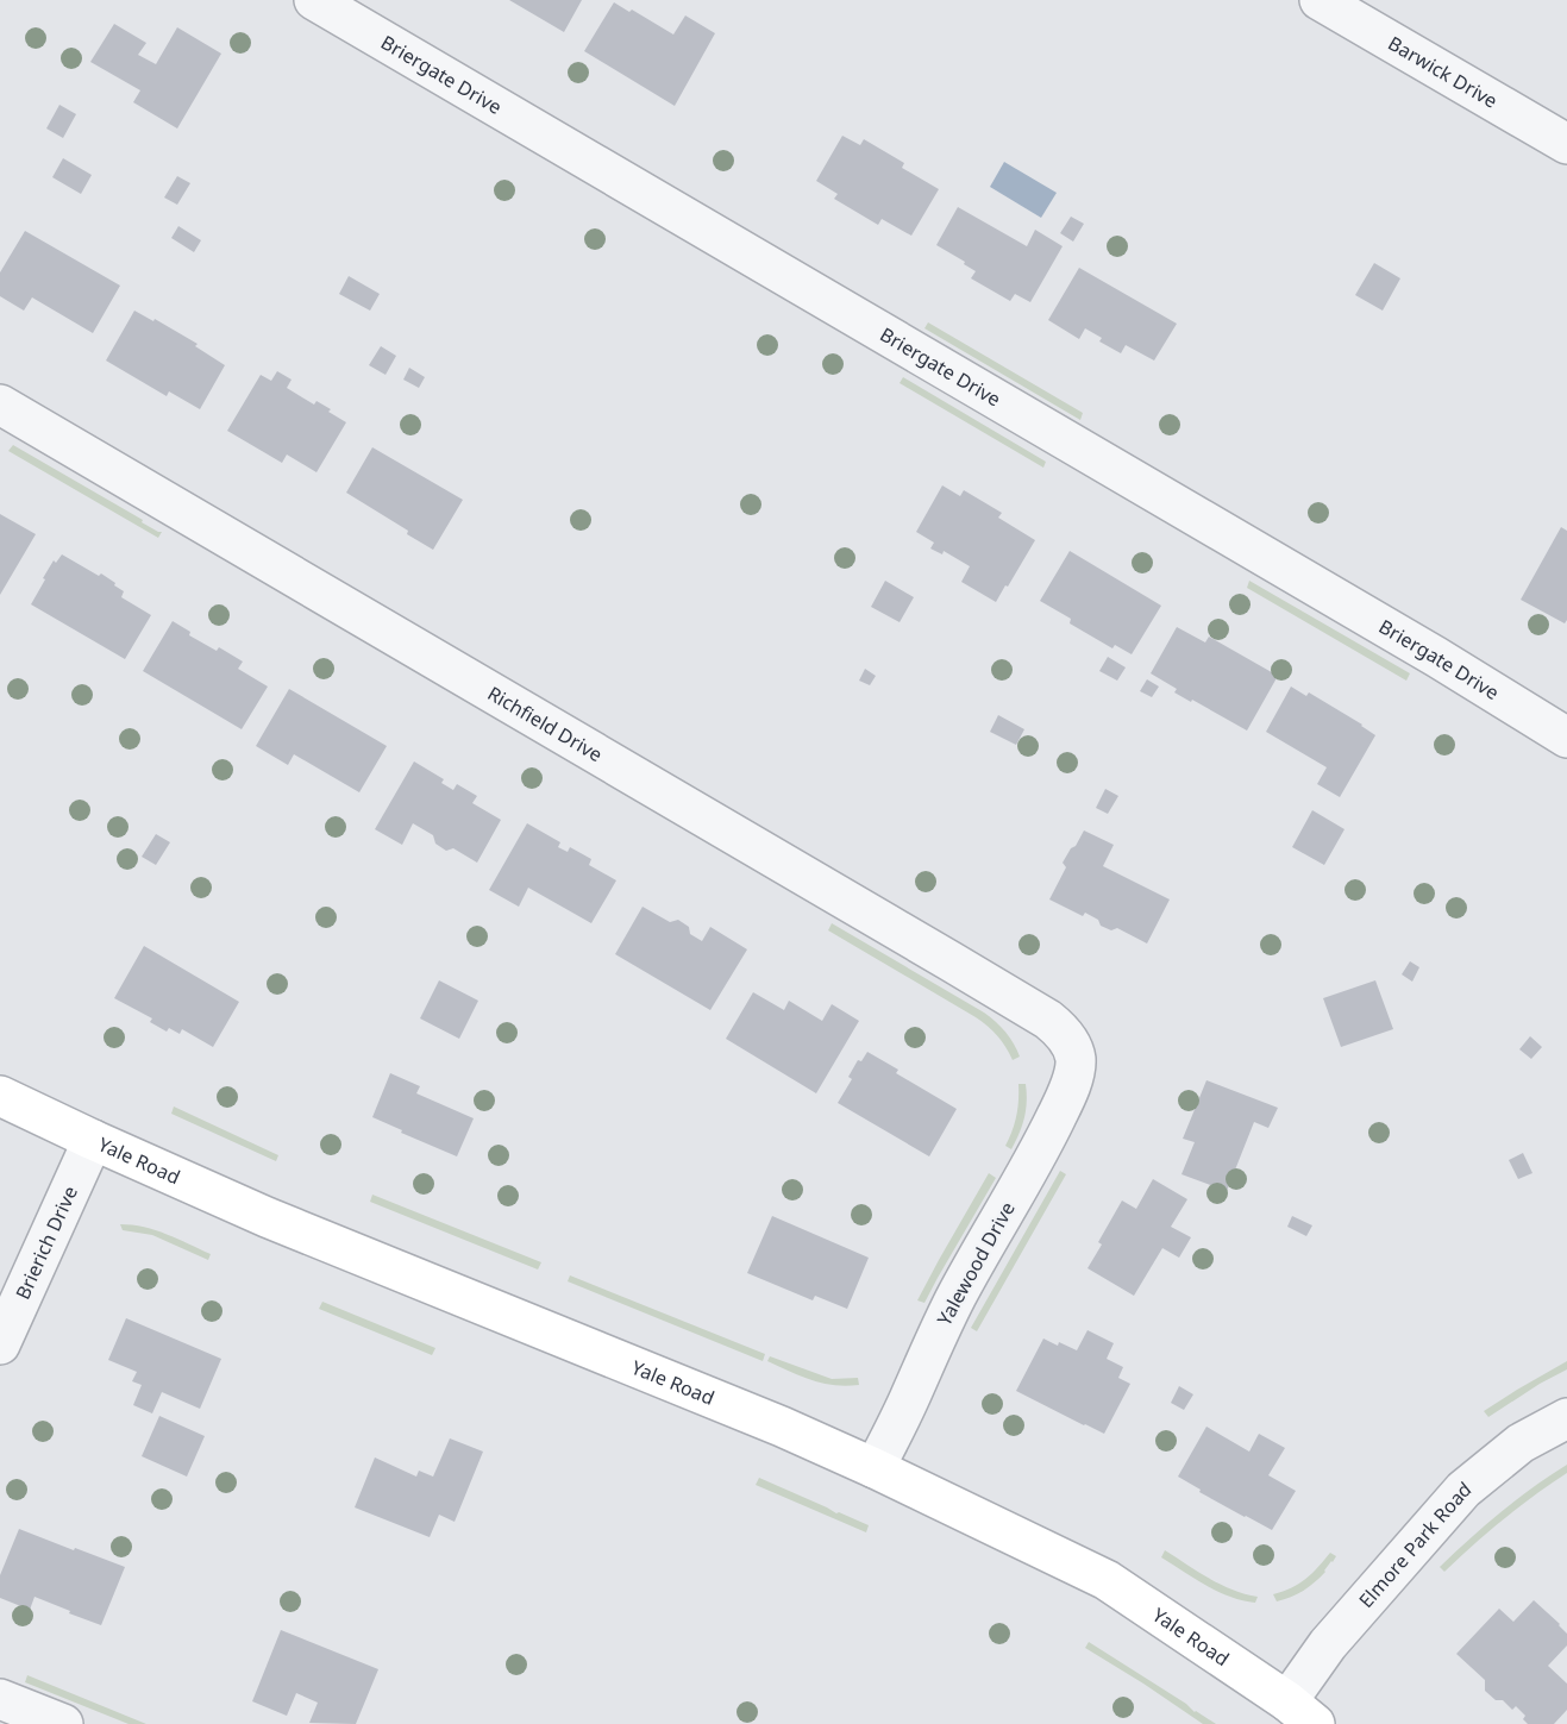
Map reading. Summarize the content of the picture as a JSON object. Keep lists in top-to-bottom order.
{
  "streets": {
    "main road": ["Yale Road"],
    "street": [
      "Barwick Drive",
      "Briergate Drive",
      "Richfield Drive",
      "Brierich Drive",
      "Yalewood Drive",
      "Elmore Park Road"
    ]
  },
  "crossings": [
    ["Richfield Drive", "Yalewood Drive"],
    ["Yale Road", "Brierich Drive"],
    ["Yale Road", "Yalewood Drive"],
    ["Yale Road", "Elmore Park Road"]
  ]
}
